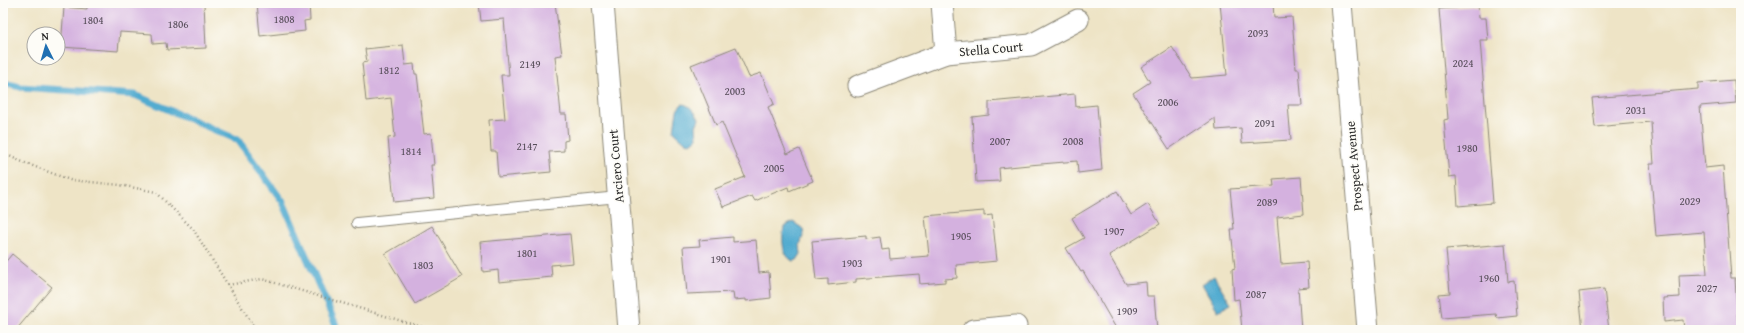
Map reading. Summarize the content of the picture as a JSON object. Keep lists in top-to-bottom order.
{
  "streets": {
    "street": ["Stella Court", "Arciero Court", "Prospect Avenue"]
  },
  "house_numbers": [
    "1808",
    "1804",
    "1806",
    "2093",
    "2024",
    "2149",
    "1812",
    "2003",
    "2006",
    "2031",
    "2091",
    "2007",
    "2008",
    "2147",
    "1980",
    "1814",
    "2005",
    "2029",
    "2089",
    "1907",
    "1905",
    "1801",
    "1901",
    "1903",
    "1803",
    "1960",
    "2027",
    "2087",
    "1909"
  ],
  "north": "top"
}
